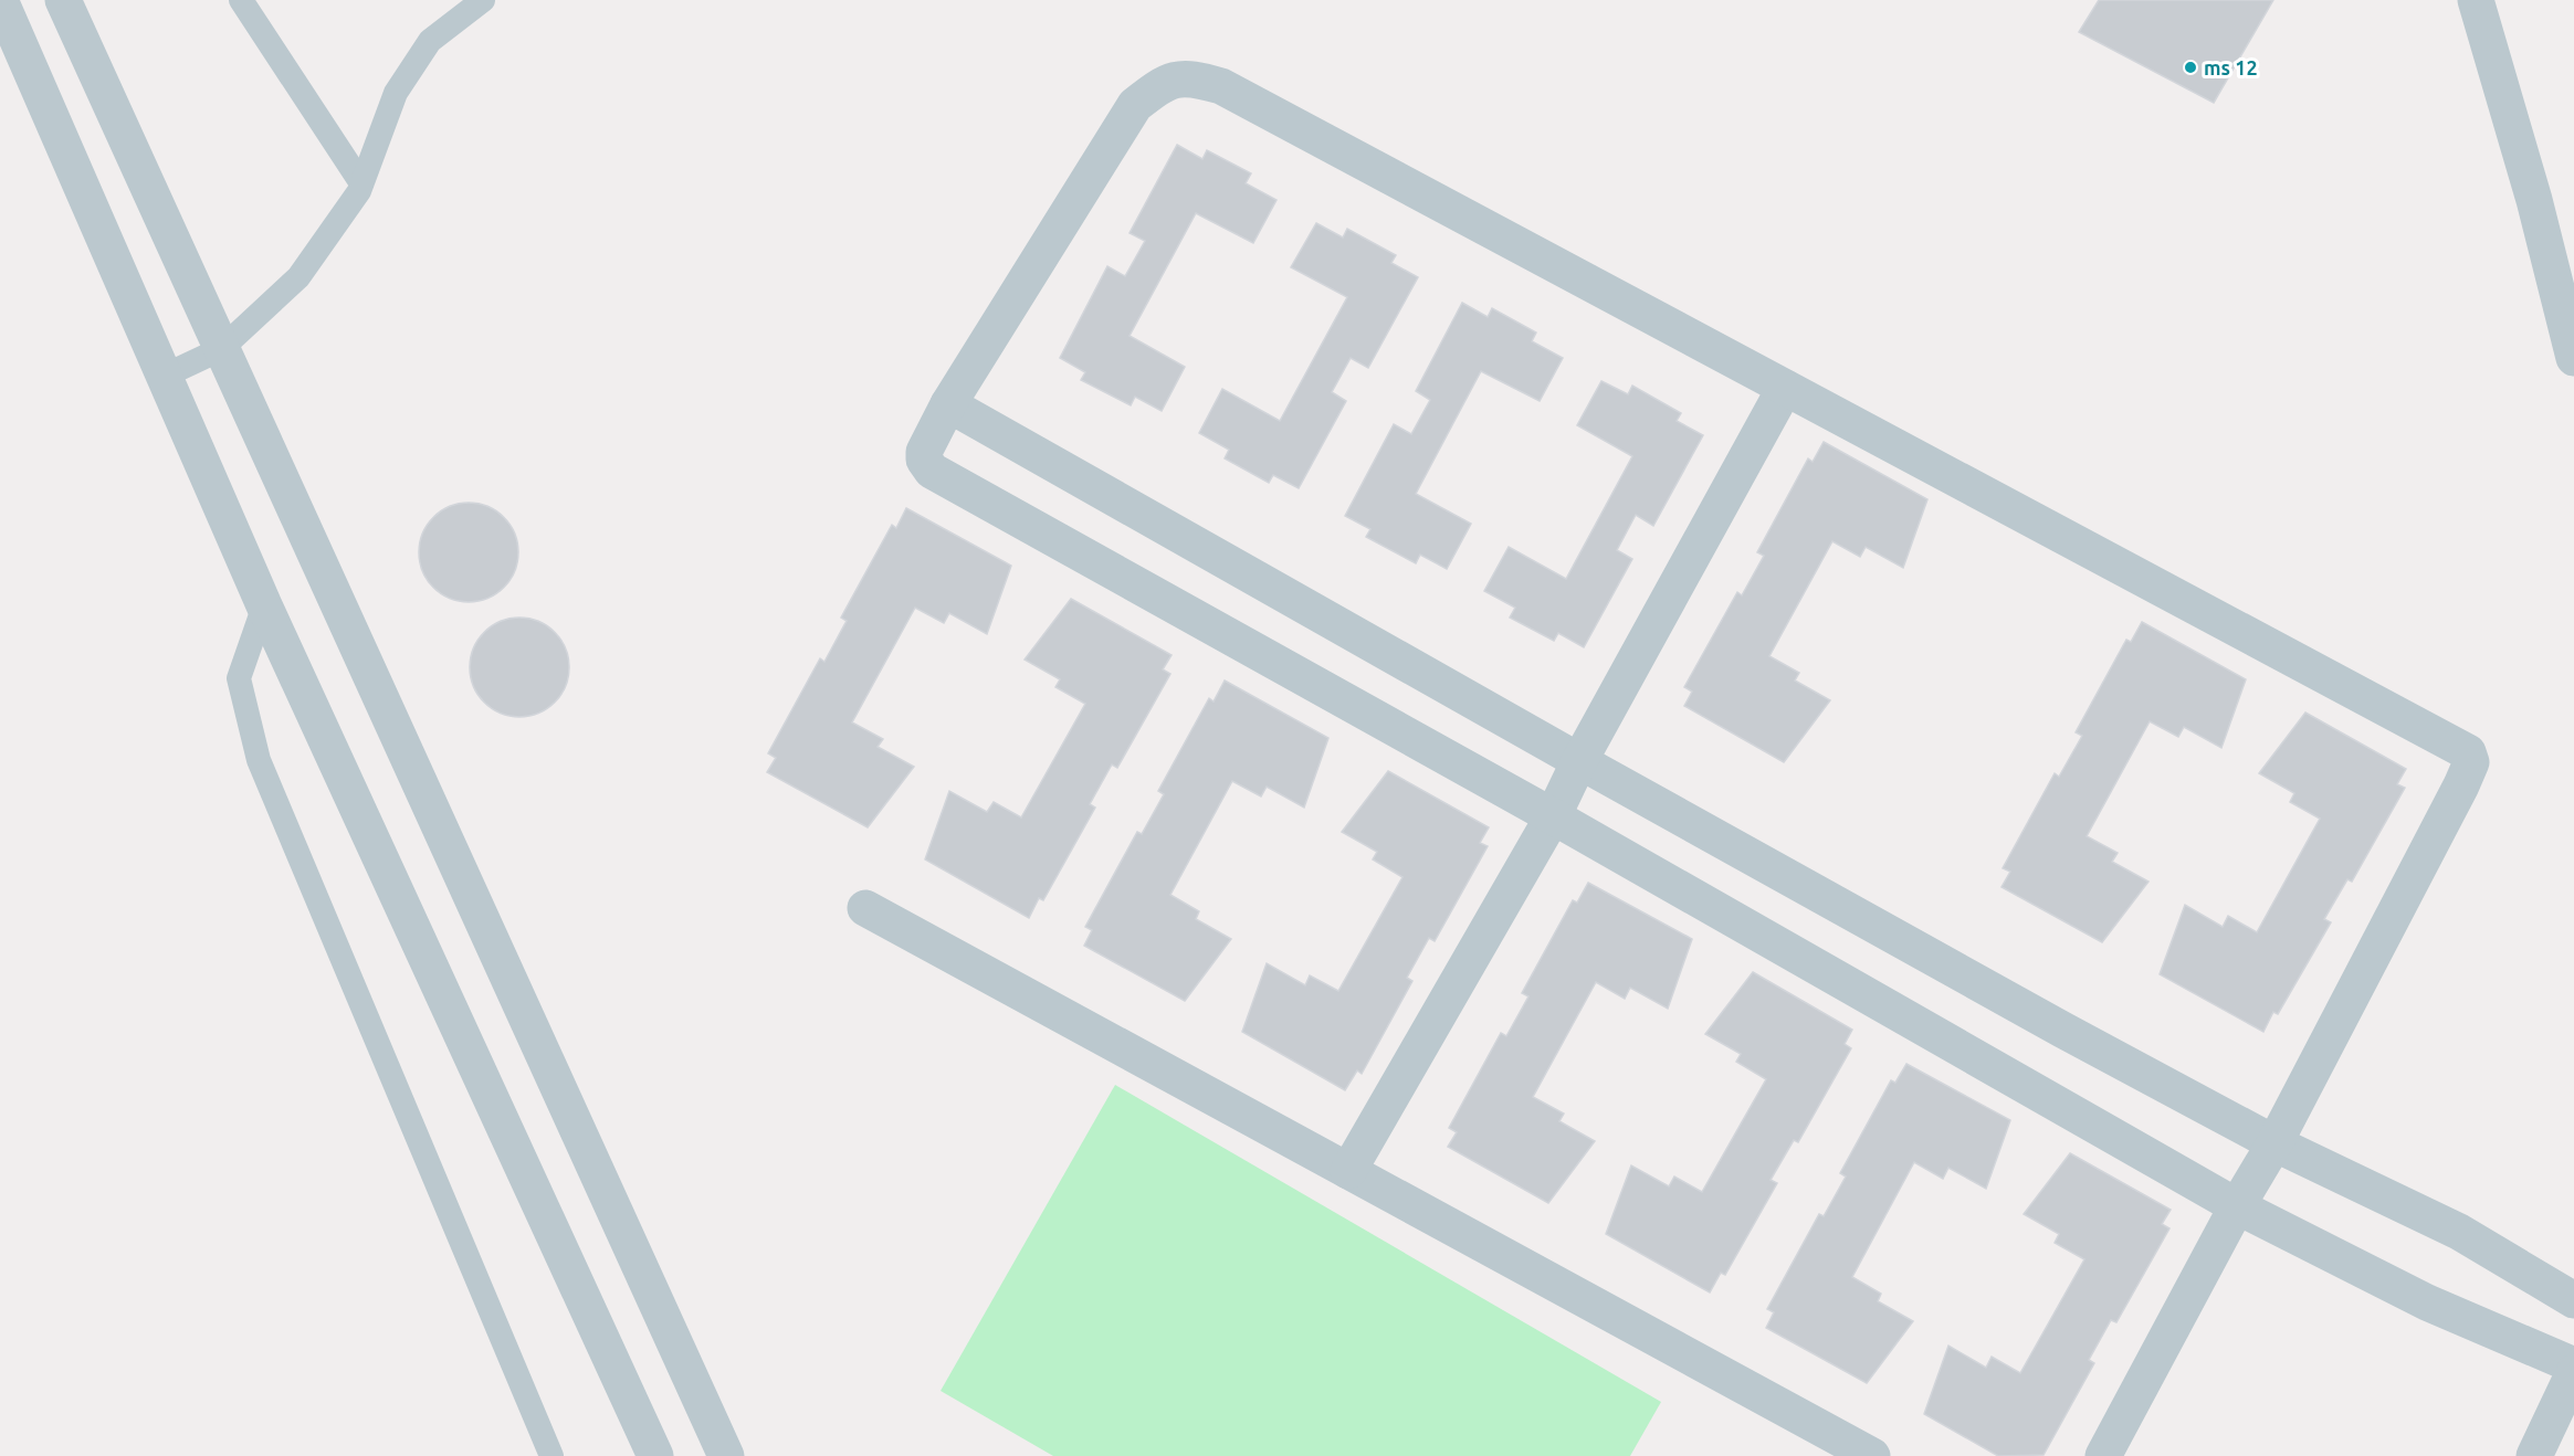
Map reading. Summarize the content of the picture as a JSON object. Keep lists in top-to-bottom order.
{
  "places": ["ms 12"]
}
